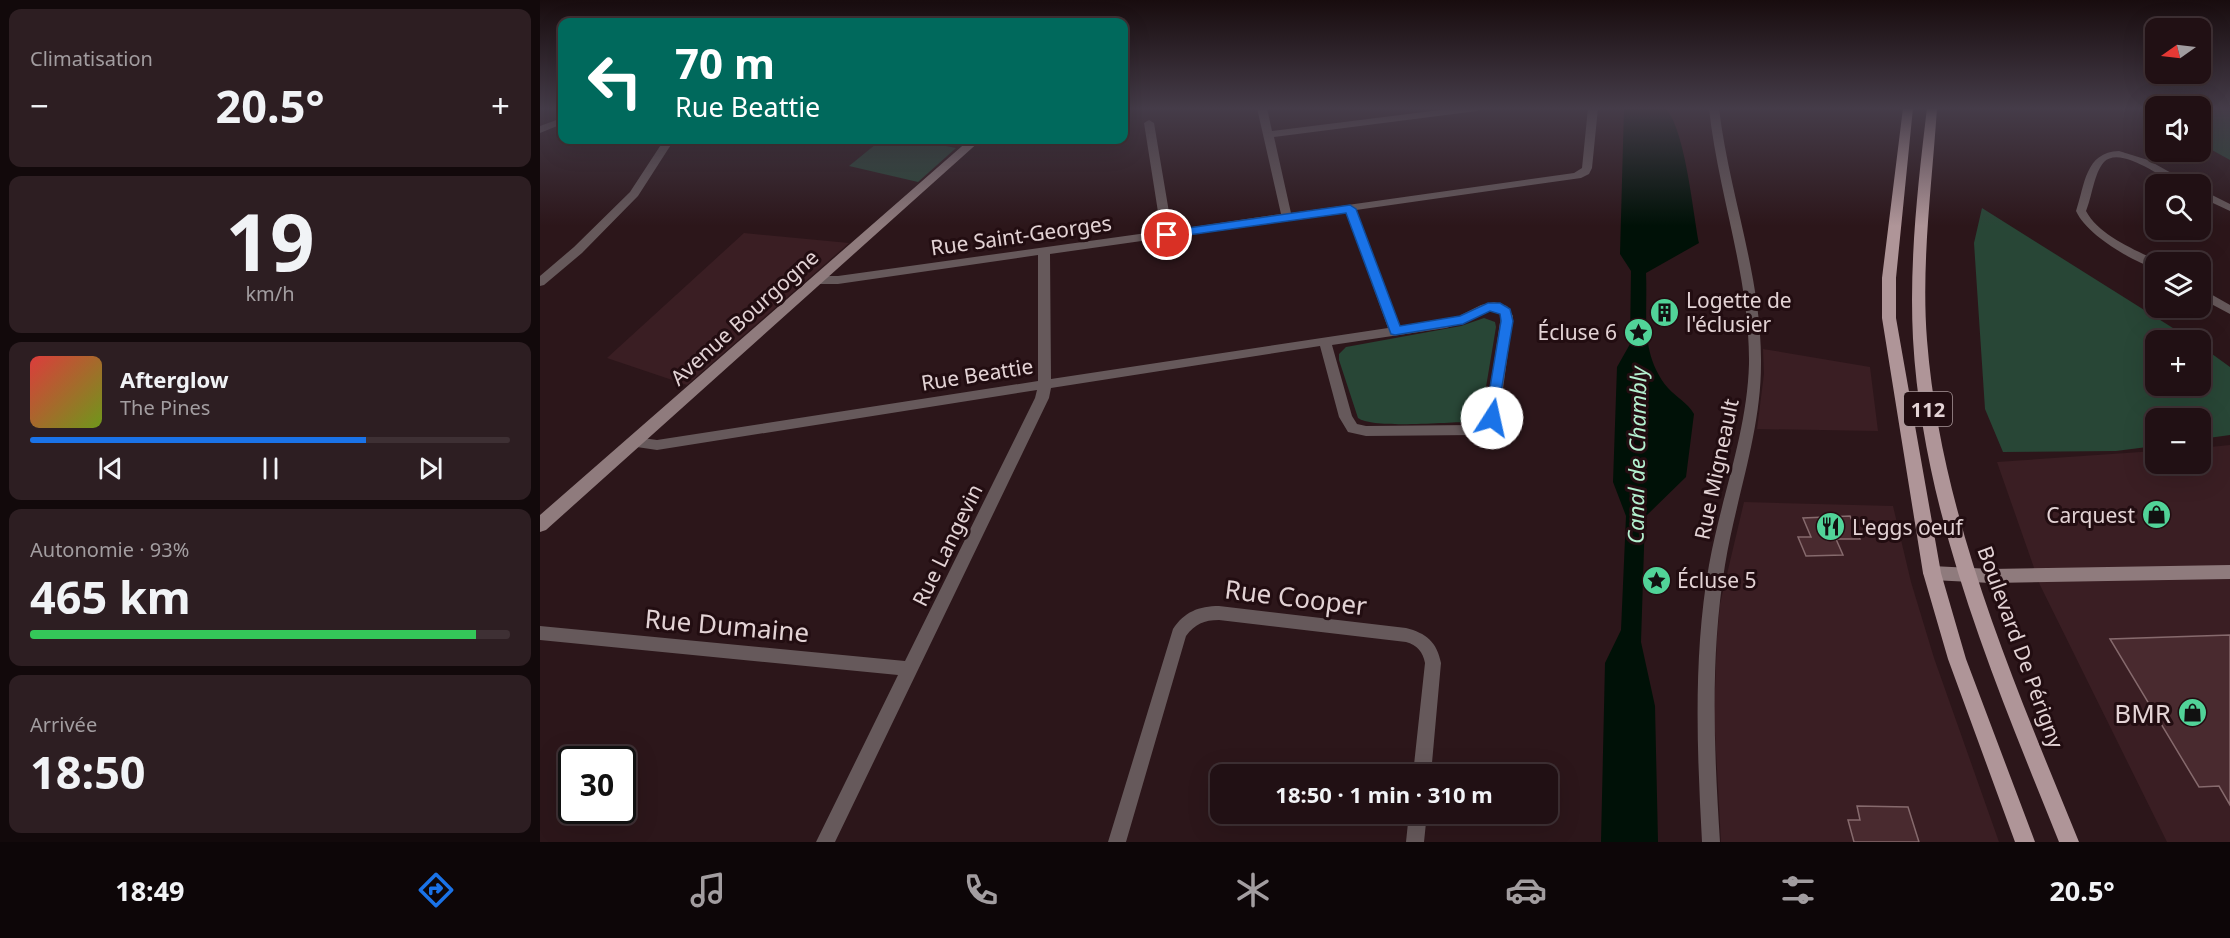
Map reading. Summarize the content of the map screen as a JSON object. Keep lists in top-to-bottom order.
{
  "streets": {
    "main road": ["112", "Boulevard De Périgny"],
    "street": [
      "Rue Saint-Georges",
      "Avenue Bourgogne",
      "Rue Beattie",
      "Rue Migneault",
      "Rue Langevin",
      "Rue Cooper",
      "Rue Dumaine"
    ]
  },
  "crossings": [
    ["Rue Saint-Georges", "Avenue Bourgogne"],
    ["Rue Saint-Georges", "Rue Langevin"],
    ["Avenue Bourgogne", "Rue Beattie"],
    ["Rue Beattie", "Rue Langevin"],
    ["Rue Langevin", "Rue Dumaine"]
  ],
  "water": ["Canal de Chambly"],
  "places": {
    "building": ["Logette de l'éclusier"],
    "place": ["Écluse 6", "Écluse 5"],
    "shop": ["Carquest", "BMR"],
    "restaurant": ["L'eggs oeuf"]
  },
  "north": "left",
  "page": {
    "tile": [
      "Climatisation",
      ["19", "km/h"],
      ["Autonomie · 93%", "465 km"],
      ["Arrivée", "18:50"]
    ],
    "map_buttons": ["+", "−"],
    "turn": ["70 m", "Rue Beattie"],
    "heat": ["−", "20.5°", "+"],
    "song": ["Afterglow", "The Pines"],
    "limit": "30",
    "trip": "18:50 · 1 min · 310 m",
    "tabs": ["18:49", "20.5°"]
  }
}
